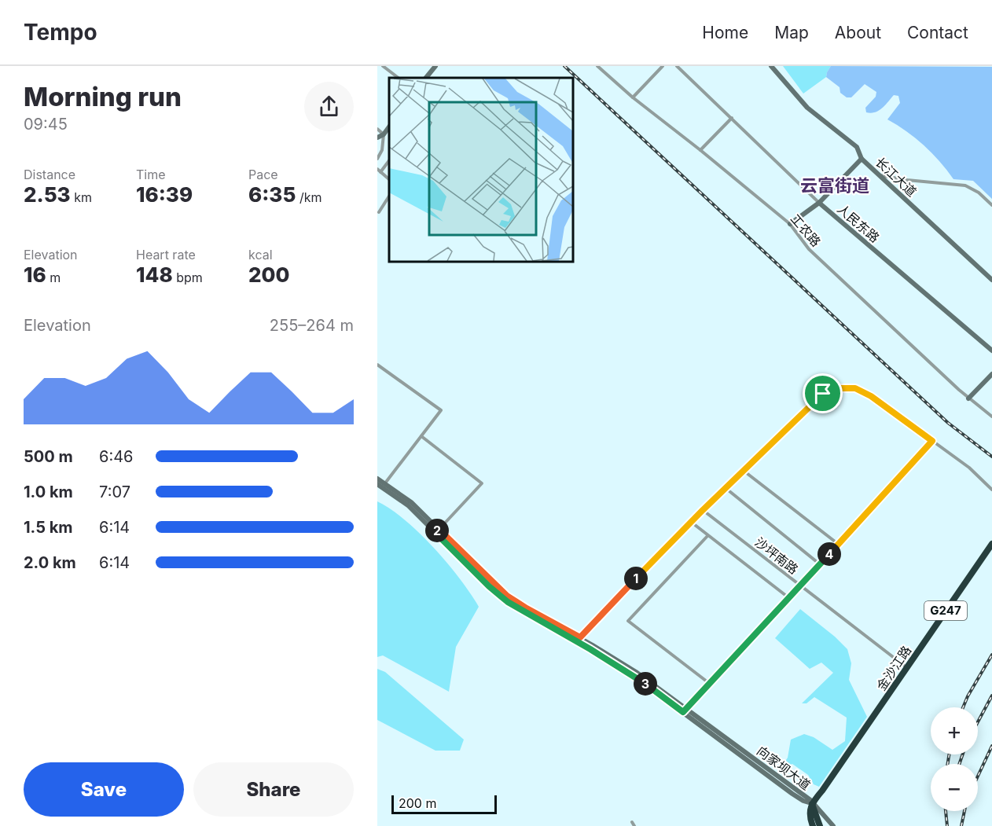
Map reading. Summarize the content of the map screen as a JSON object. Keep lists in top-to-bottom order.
{
  "streets": {
    "highway": ["G247", "金沙江路"],
    "main road": ["长江大道", "人民东路", "向家坝大道"],
    "street": ["工农路", "沙坪南路"]
  },
  "crossings": [
    ["沙坪南路", "金沙江路"],
    ["金沙江路", "向家坝大道"]
  ],
  "districts": ["云富街道"],
  "scale_bar": "200 m",
  "page": {
    "header": "Tempo",
    "nav": [
      "Home",
      "Map",
      "About",
      "Contact"
    ],
    "heading": ["Morning run", "09:45"],
    "stats": [
      ["Distance", "2.53 km"],
      ["Time", "16:39"],
      ["Pace", "6:35 /km"],
      ["Elevation", "16 m"],
      ["Heart rate", "148 bpm"],
      ["kcal", "200"]
    ],
    "chart": ["Elevation", "255–264 m"],
    "list": [
      {
        "name": "500 m",
        "note": "6:46"
      },
      {
        "name": "1.0 km",
        "note": "7:07"
      },
      {
        "name": "1.5 km",
        "note": "6:14"
      },
      {
        "name": "2.0 km",
        "note": "6:14"
      }
    ],
    "pins": [
      "2",
      "4",
      "1",
      "3"
    ],
    "map_buttons": ["+", "−"],
    "buttons": ["Save", "Share"],
    "scale": "200 m"
  }
}
